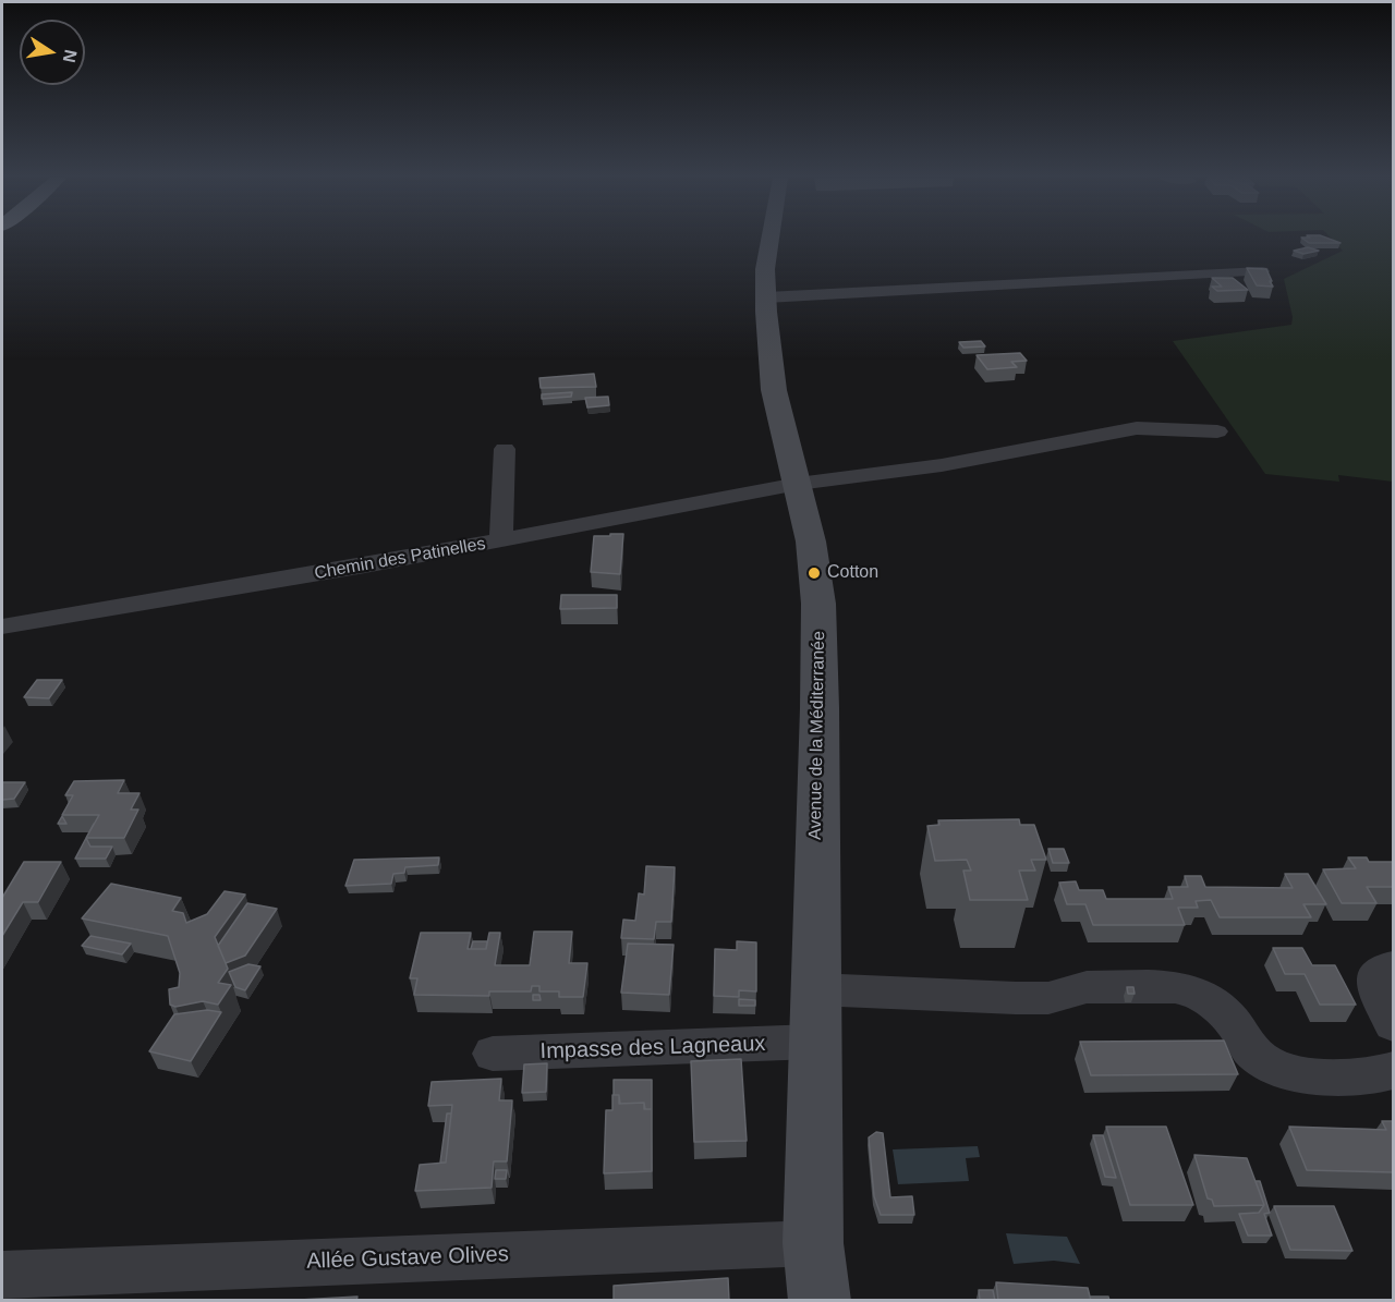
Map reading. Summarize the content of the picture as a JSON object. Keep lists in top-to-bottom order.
{
  "streets": {
    "main road": ["Avenue de la Méditerranée"],
    "street": ["Chemin des Patinelles", "Impasse des Lagneaux", "Allée Gustave Olives"]
  },
  "crossings": [
    ["Chemin des Patinelles", "Avenue de la Méditerranée"],
    ["Avenue de la Méditerranée", "Impasse des Lagneaux"],
    ["Avenue de la Méditerranée", "Allée Gustave Olives"]
  ],
  "places": ["Cotton"],
  "north": "right"
}
